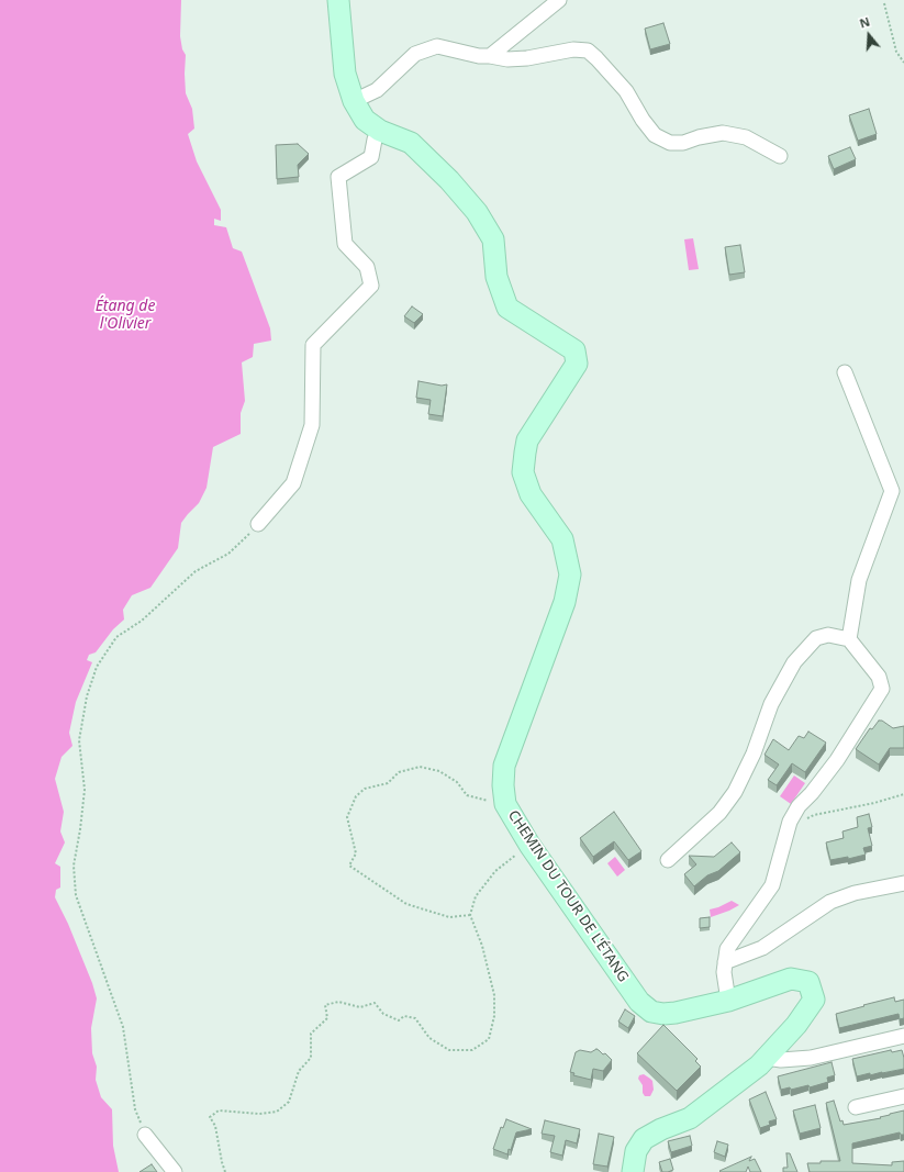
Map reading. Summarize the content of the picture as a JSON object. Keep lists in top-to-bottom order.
{
  "streets": {
    "street": ["CHEMIN DU TOUR DE L'ÉTANG"]
  },
  "water": ["Étang de l'Olivier"],
  "north": "top"
}
